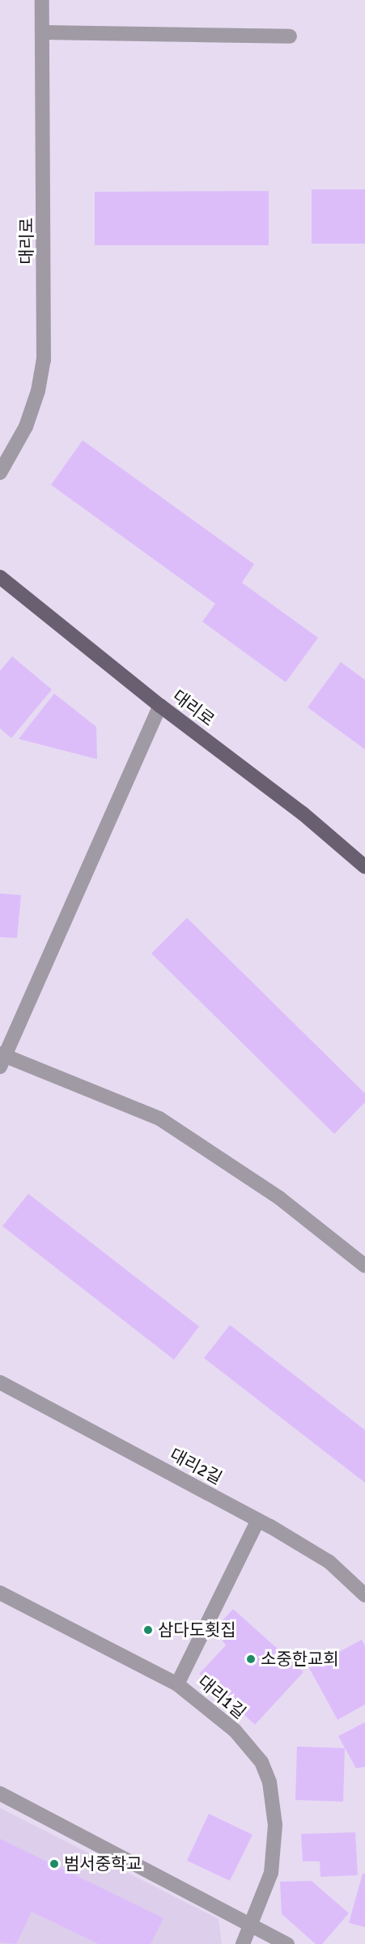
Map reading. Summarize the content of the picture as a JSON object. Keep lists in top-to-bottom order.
{
  "streets": {
    "main road": ["대리로"],
    "street": ["대리2길", "대리1길"]
  },
  "places": ["삼다도횟집", "소중한교회", "범서중학교"]
}
